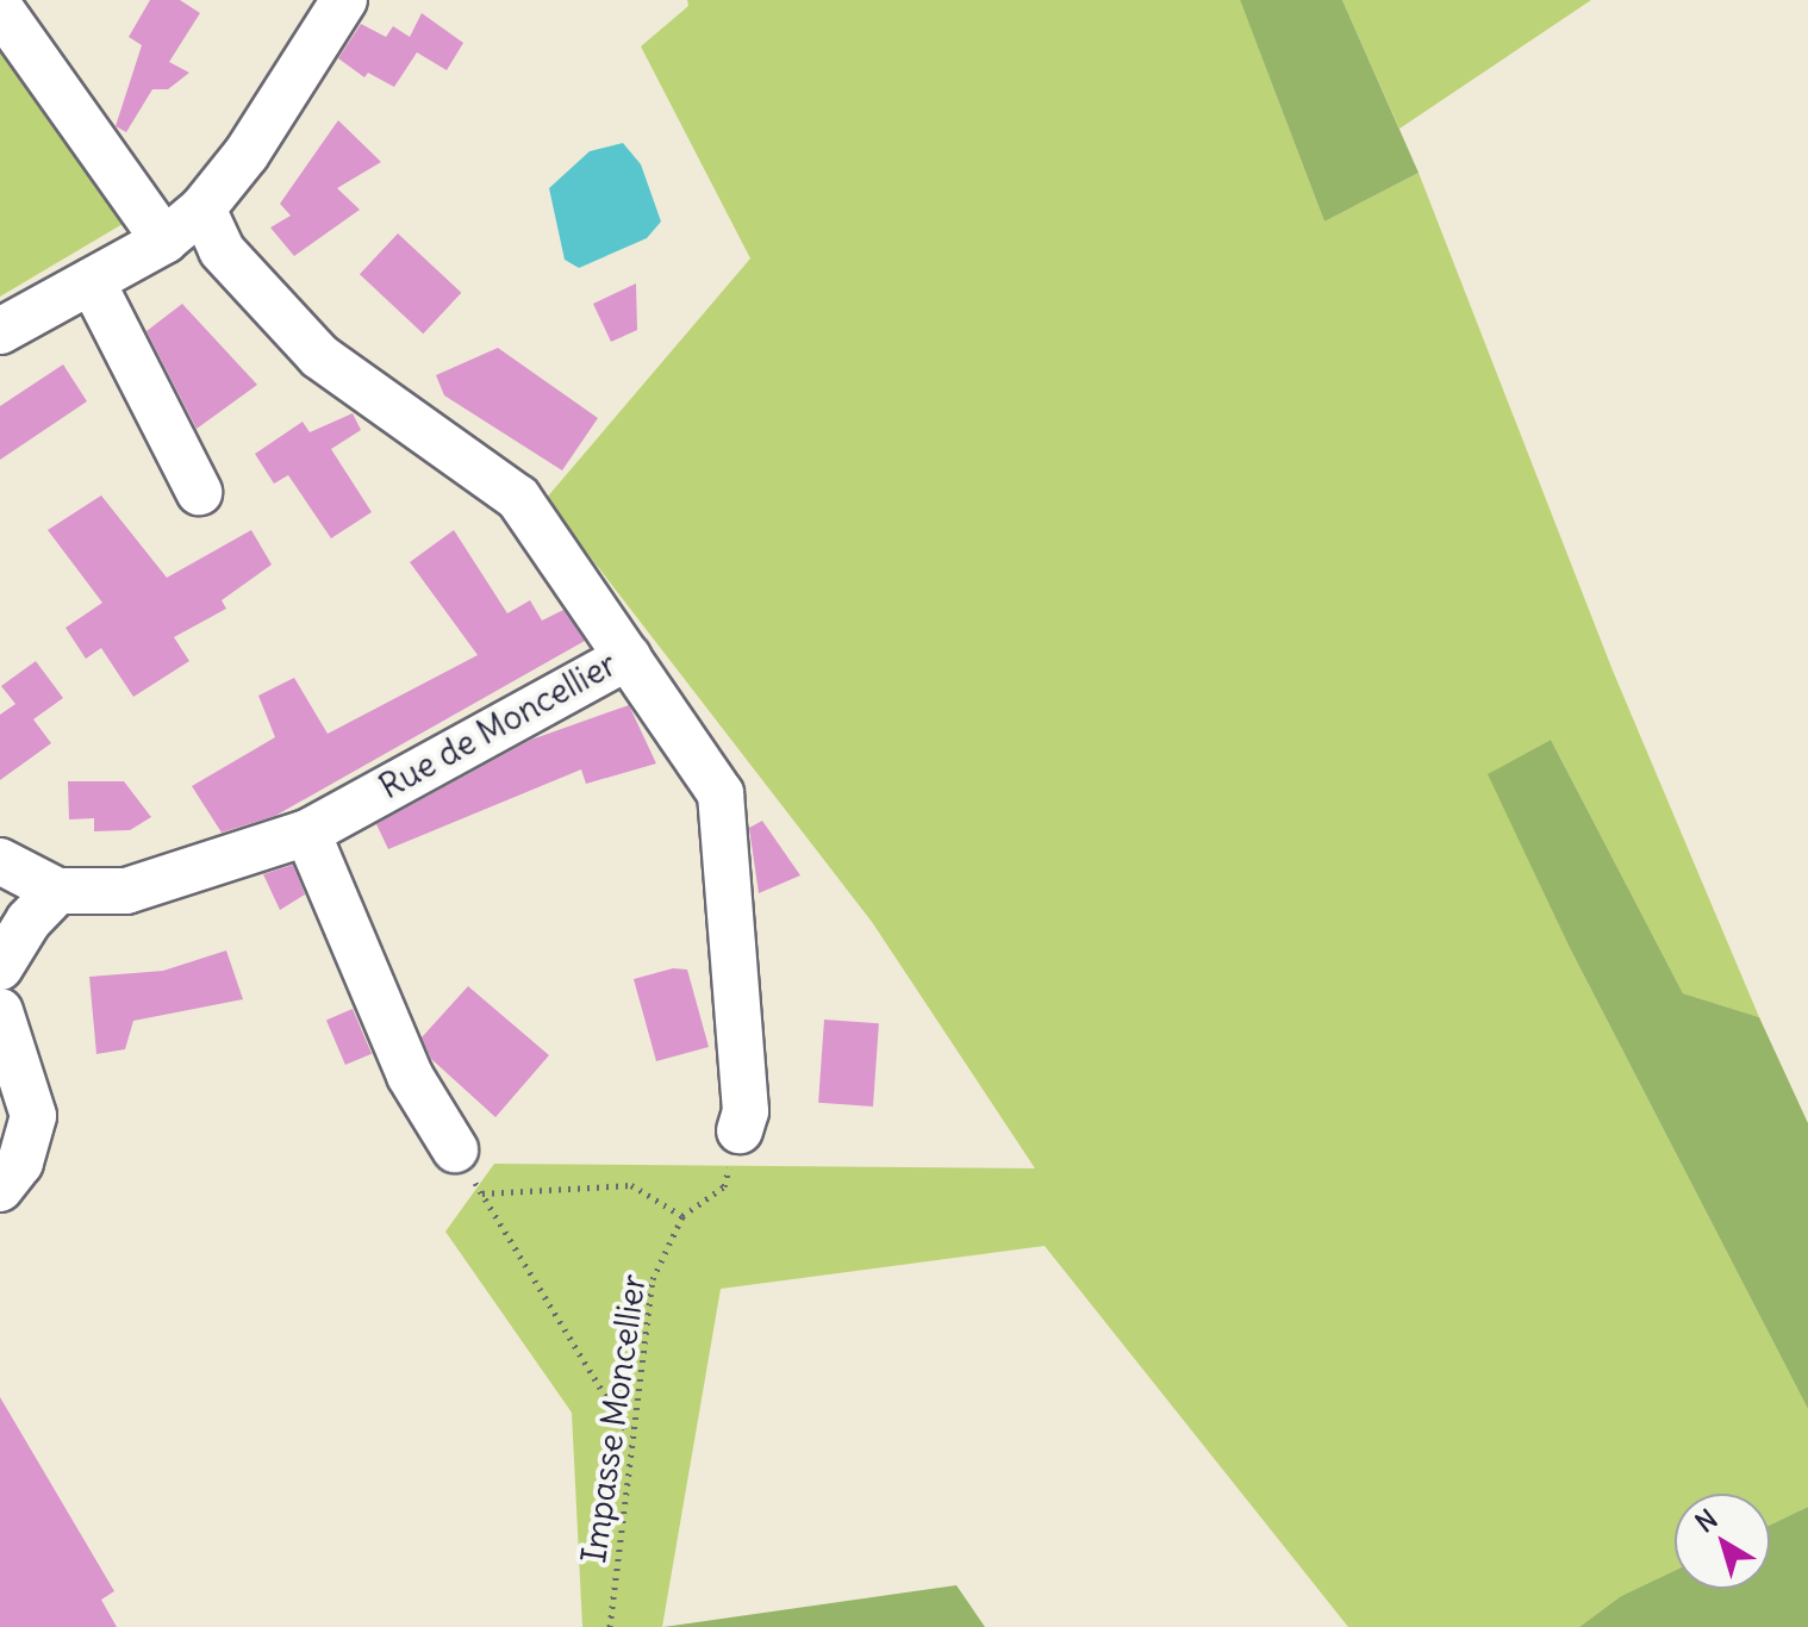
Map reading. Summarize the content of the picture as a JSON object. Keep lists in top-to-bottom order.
{
  "streets": {
    "street": ["Rue de Moncellier"],
    "path": ["Impasse Moncellier"]
  },
  "north": "top left"
}
